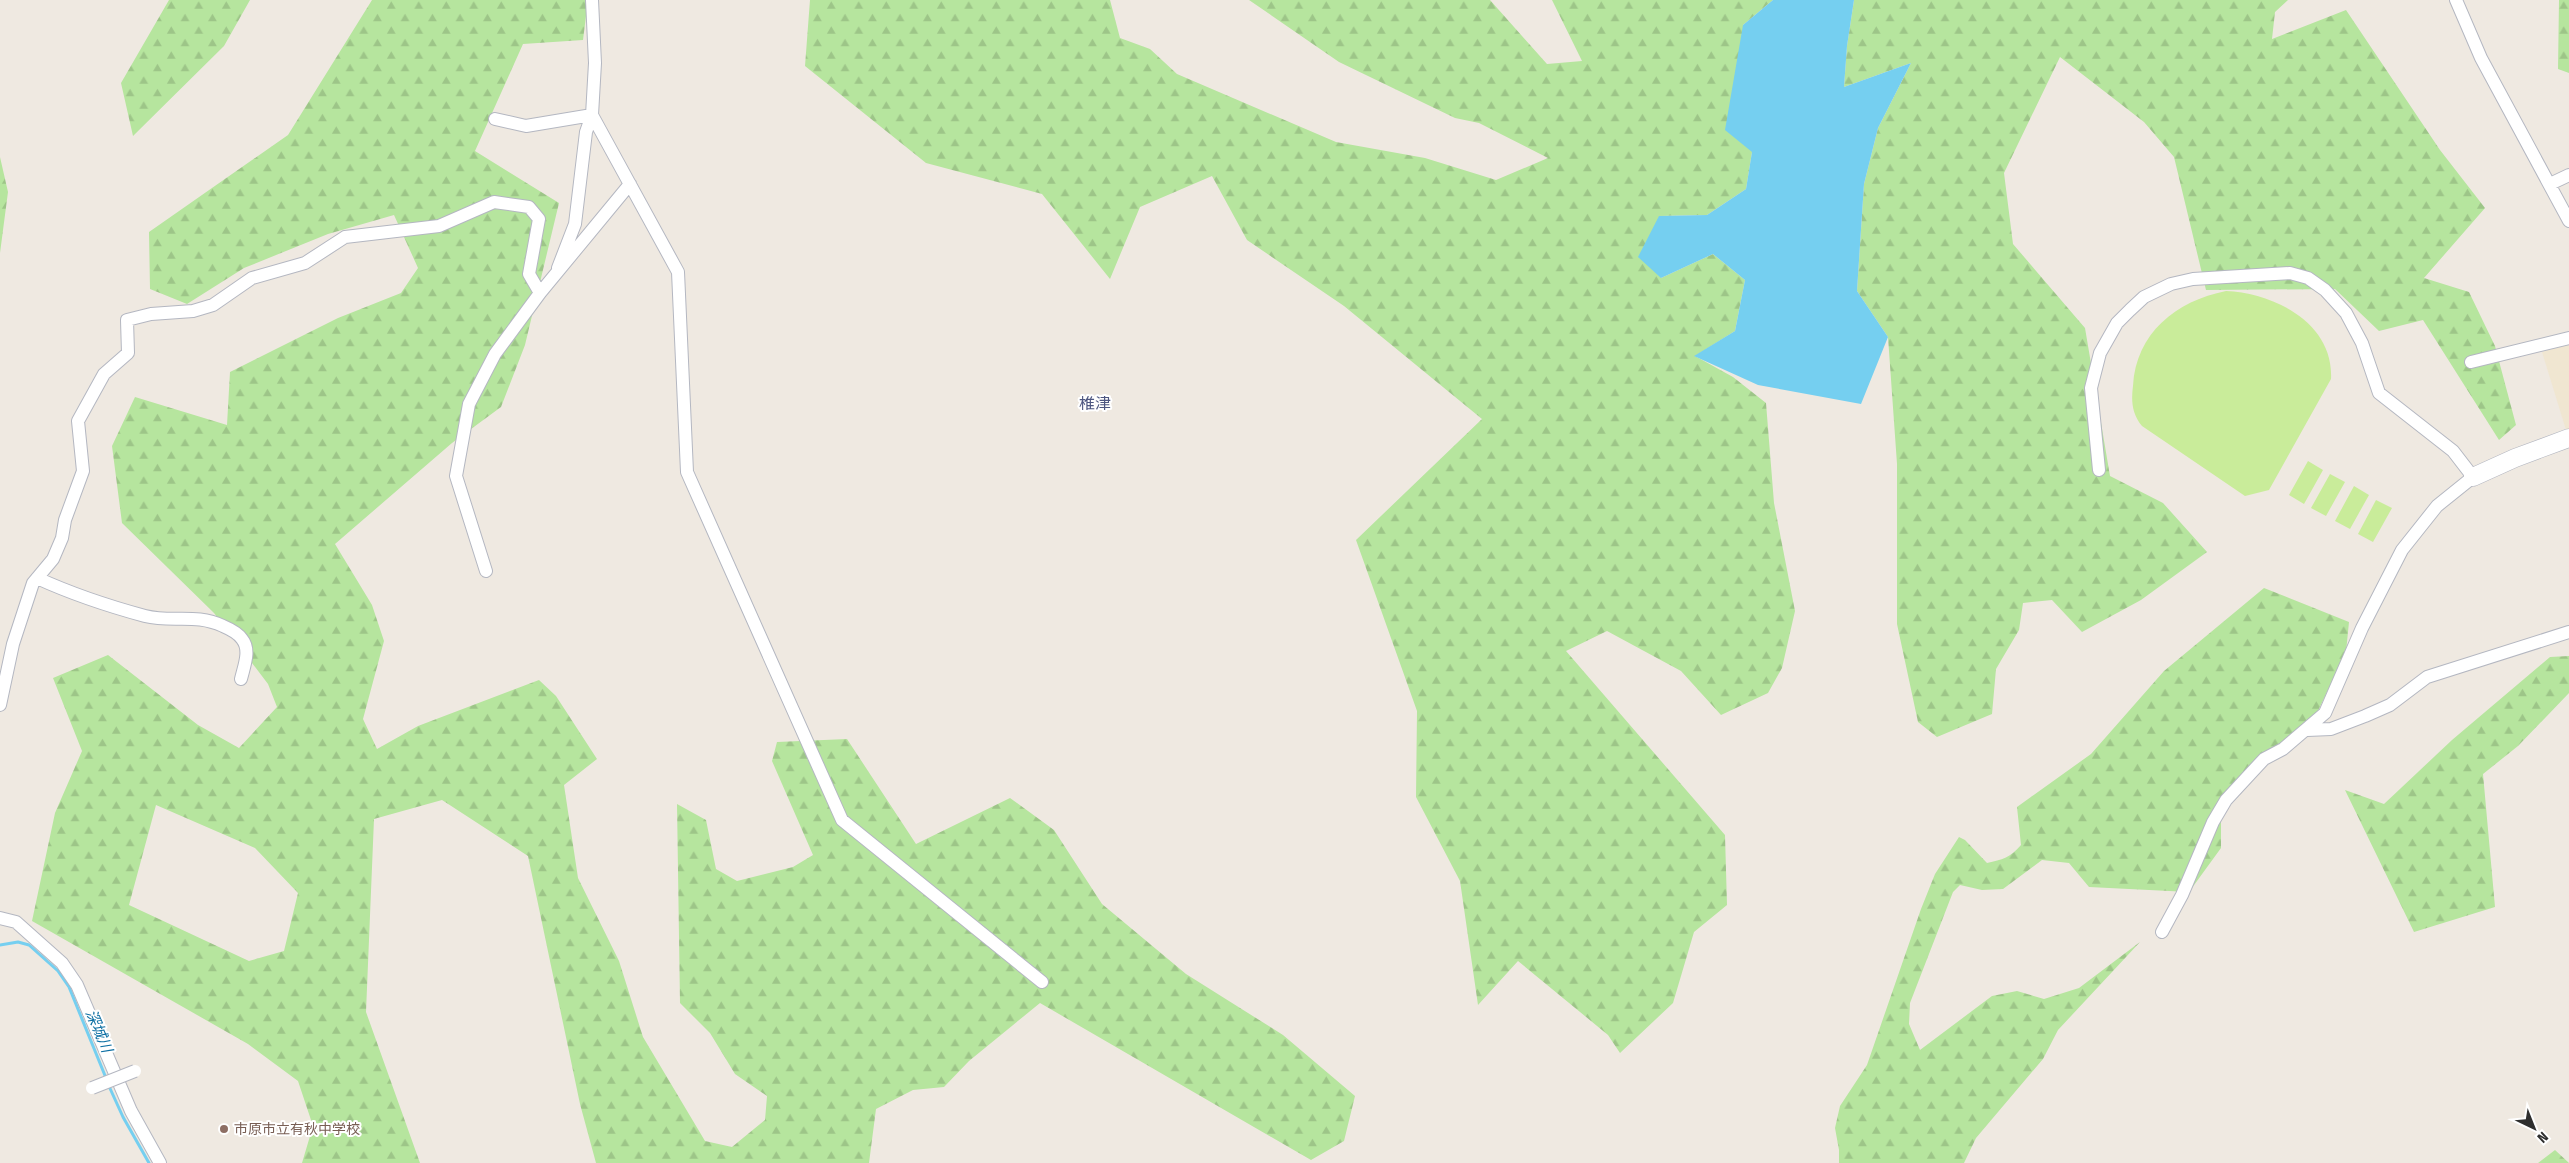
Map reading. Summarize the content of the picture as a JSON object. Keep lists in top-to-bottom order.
{
  "districts": ["椎津"],
  "water": ["深城川"],
  "places": ["市原市立有秋中学校"],
  "north": "bottom right"
}
